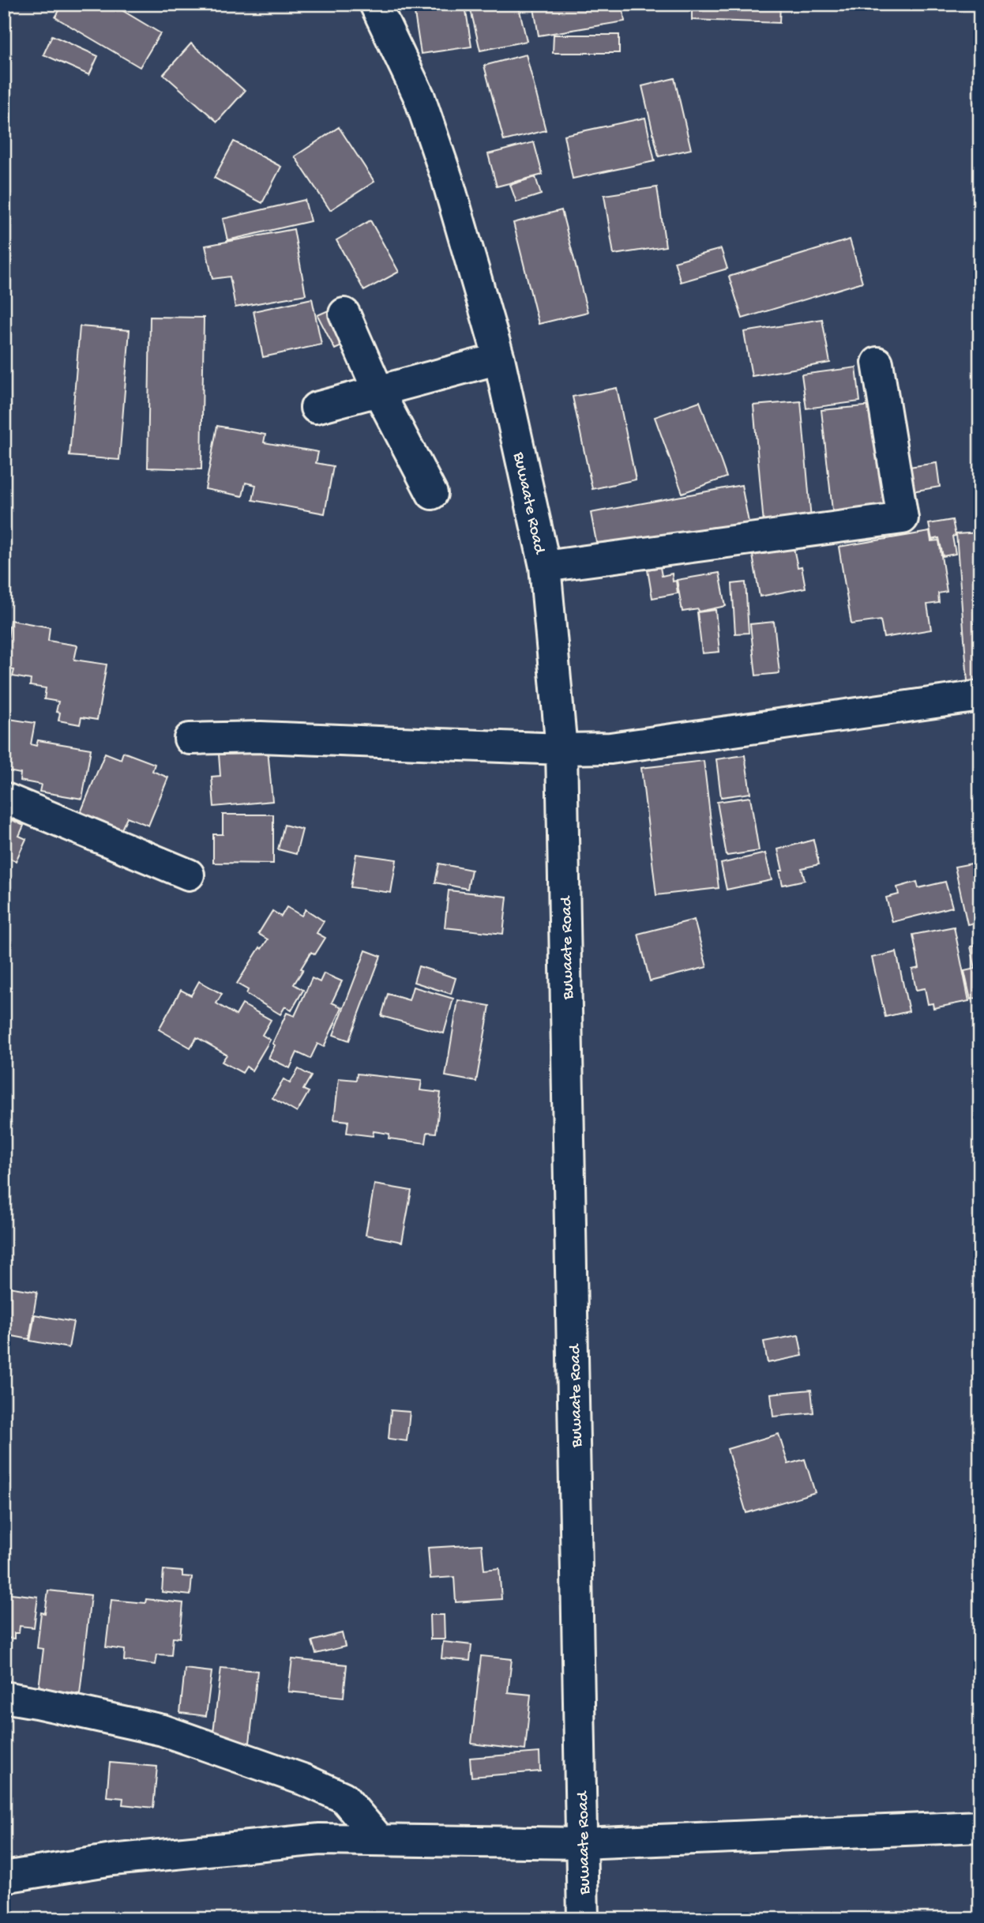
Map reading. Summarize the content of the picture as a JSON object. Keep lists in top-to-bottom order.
{
  "streets": {
    "street": ["Buwaate Road"]
  }
}
